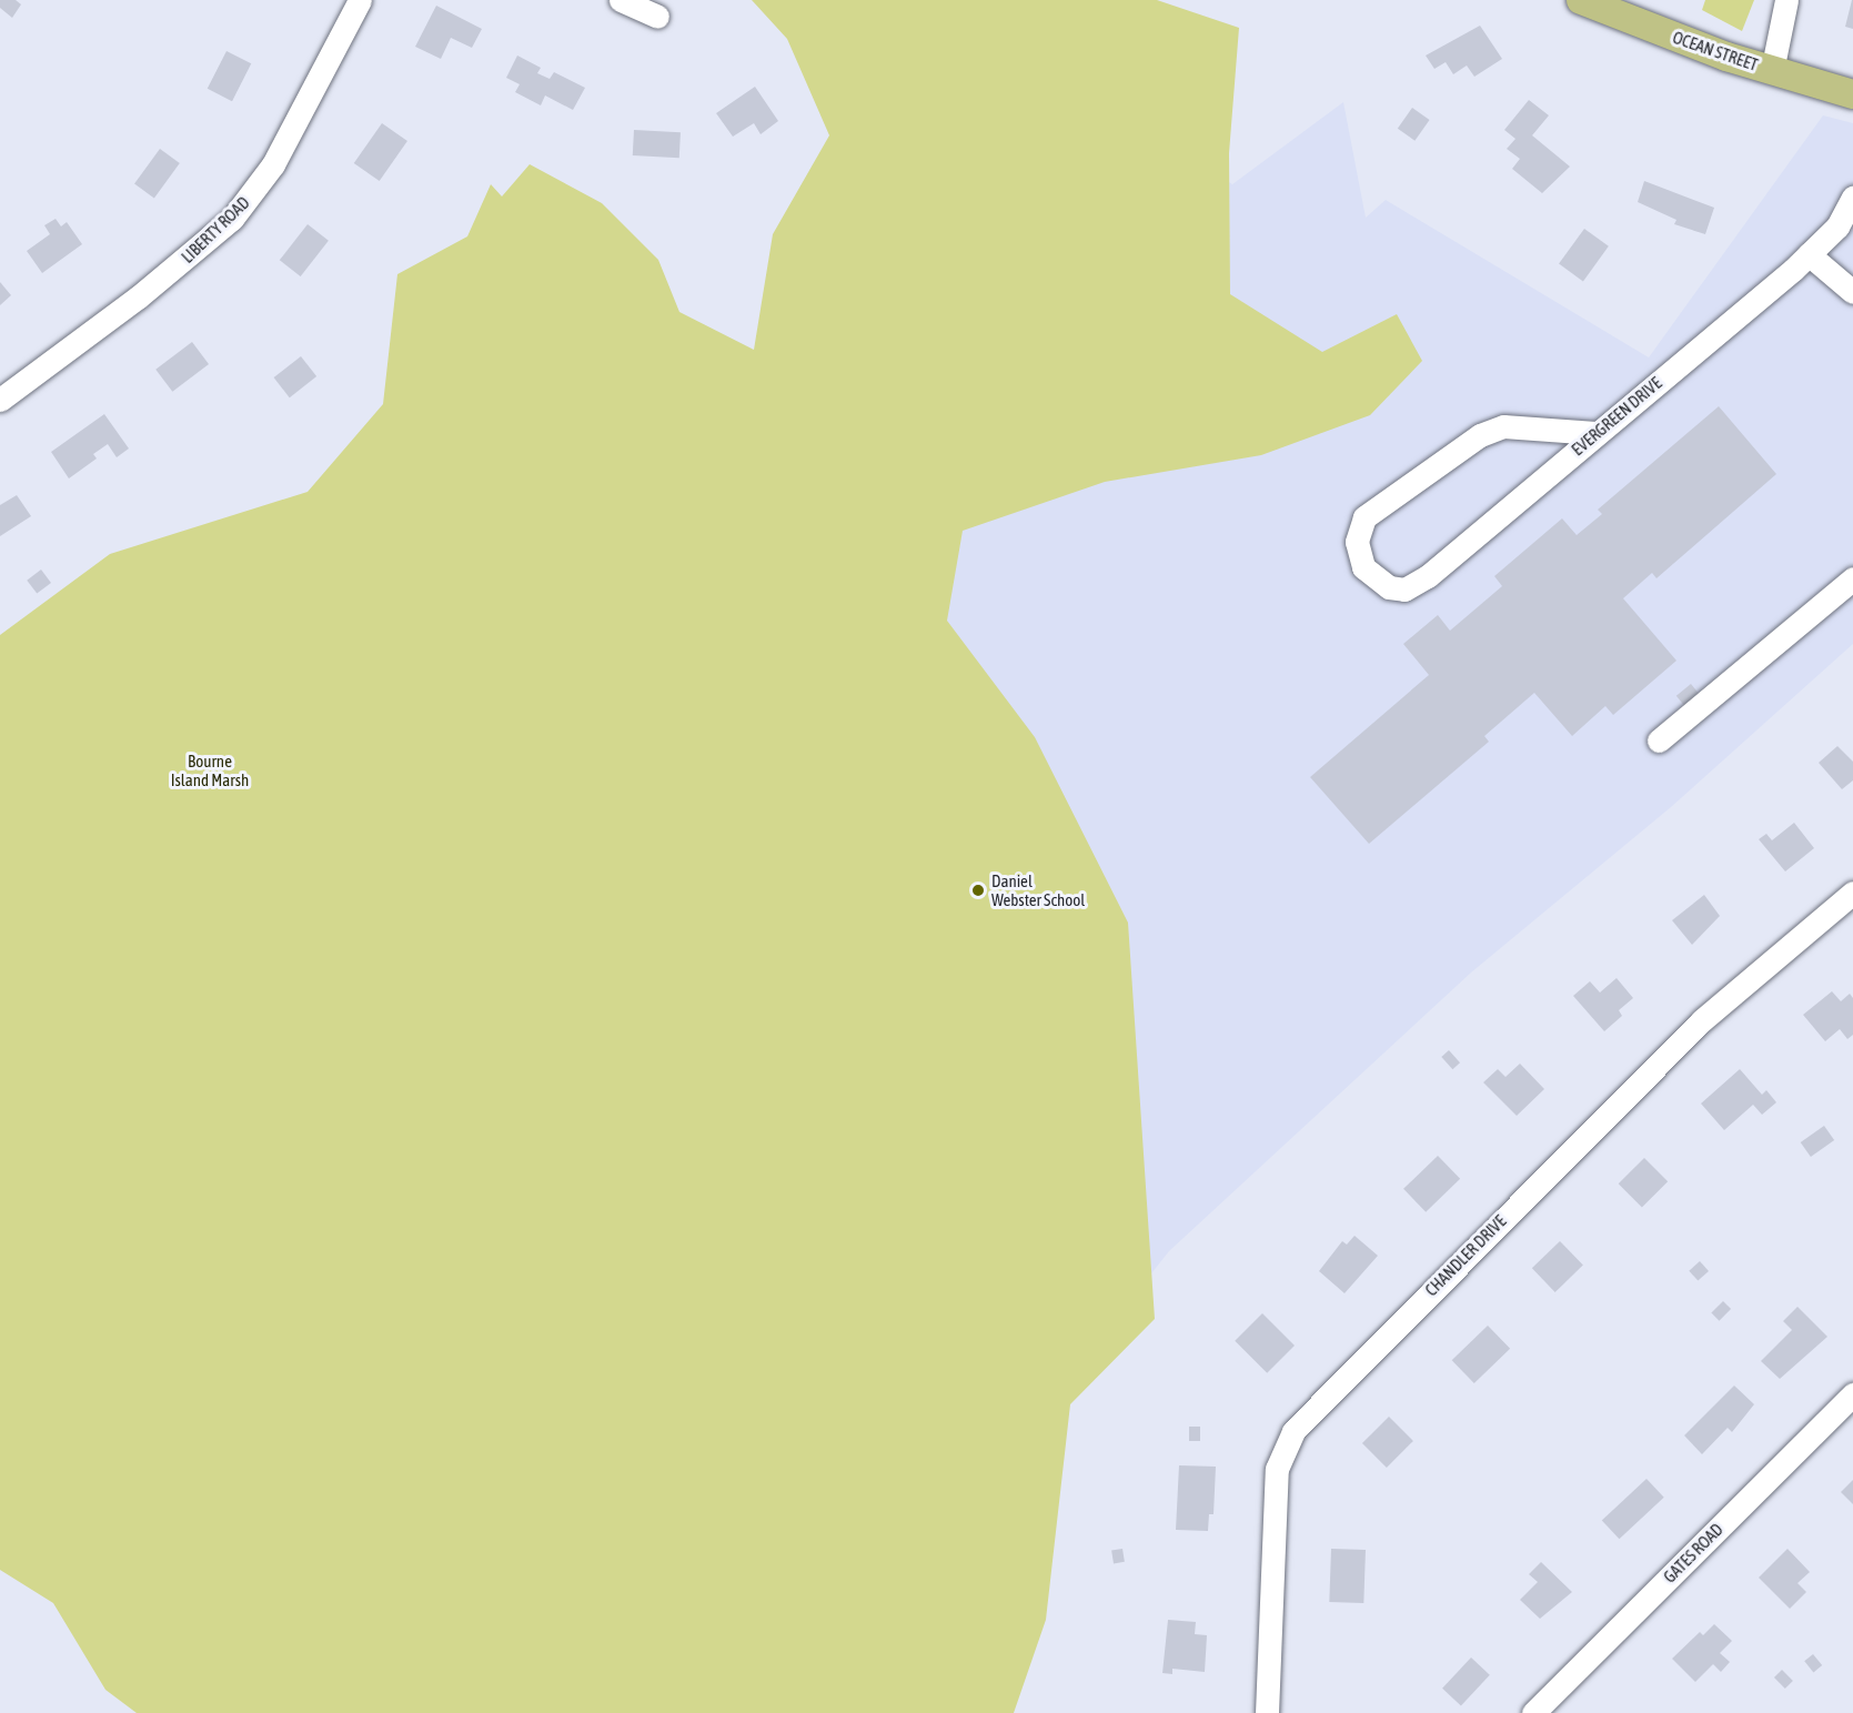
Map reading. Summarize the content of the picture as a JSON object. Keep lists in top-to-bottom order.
{
  "streets": {
    "main road": ["OCEAN STREET"],
    "street": [
      "LIBERTY ROAD",
      "EVERGREEN DRIVE",
      "CHANDLER DRIVE",
      "GATES ROAD"
    ]
  },
  "parks": ["Bourne Island Marsh"],
  "places": ["Daniel Webster School"]
}
